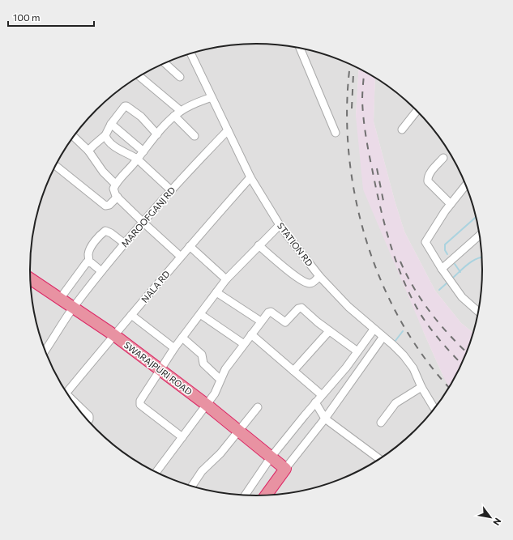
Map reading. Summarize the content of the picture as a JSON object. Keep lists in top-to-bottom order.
{
  "streets": {
    "highway": ["SWARAJPURI ROAD"],
    "street": ["MAROOFGANJ RD", "STATION RD", "NALA RD"]
  },
  "crossings": [
    ["MAROOFGANJ RD", "STATION RD"],
    ["MAROOFGANJ RD", "SWARAJPURI ROAD"],
    ["STATION RD", "NALA RD"],
    ["NALA RD", "SWARAJPURI ROAD"]
  ],
  "scale_bar": "100 m",
  "north": "bottom right"
}
